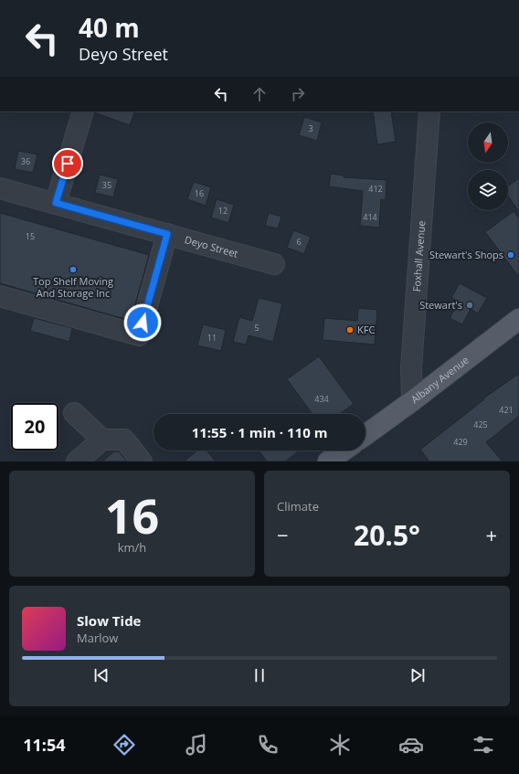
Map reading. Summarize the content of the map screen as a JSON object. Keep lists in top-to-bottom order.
{
  "streets": {
    "main road": ["Albany Avenue"],
    "street": ["Deyo Street", "Foxhall Avenue"]
  },
  "crossings": [
    ["Foxhall Avenue", "Albany Avenue"]
  ],
  "places": [
    "Stewart's Shops",
    "Top Shelf Moving And Storage Inc",
    "Stewart's",
    "KFC"
  ],
  "house_numbers": [
    "3",
    "36",
    "35",
    "412",
    "16",
    "12",
    "414",
    "15",
    "6",
    "5",
    "11",
    "434",
    "421",
    "425",
    "429"
  ],
  "north": "bottom",
  "page": {
    "turn": ["40 m", "Deyo Street"],
    "limit": "20",
    "trip": "11:55 · 1 min · 110 m",
    "tile": [
      ["16", "km/h"],
      "Climate"
    ],
    "heat": ["−", "20.5°", "+"],
    "song": ["Slow Tide", "Marlow"],
    "tabs": "11:54"
  }
}
